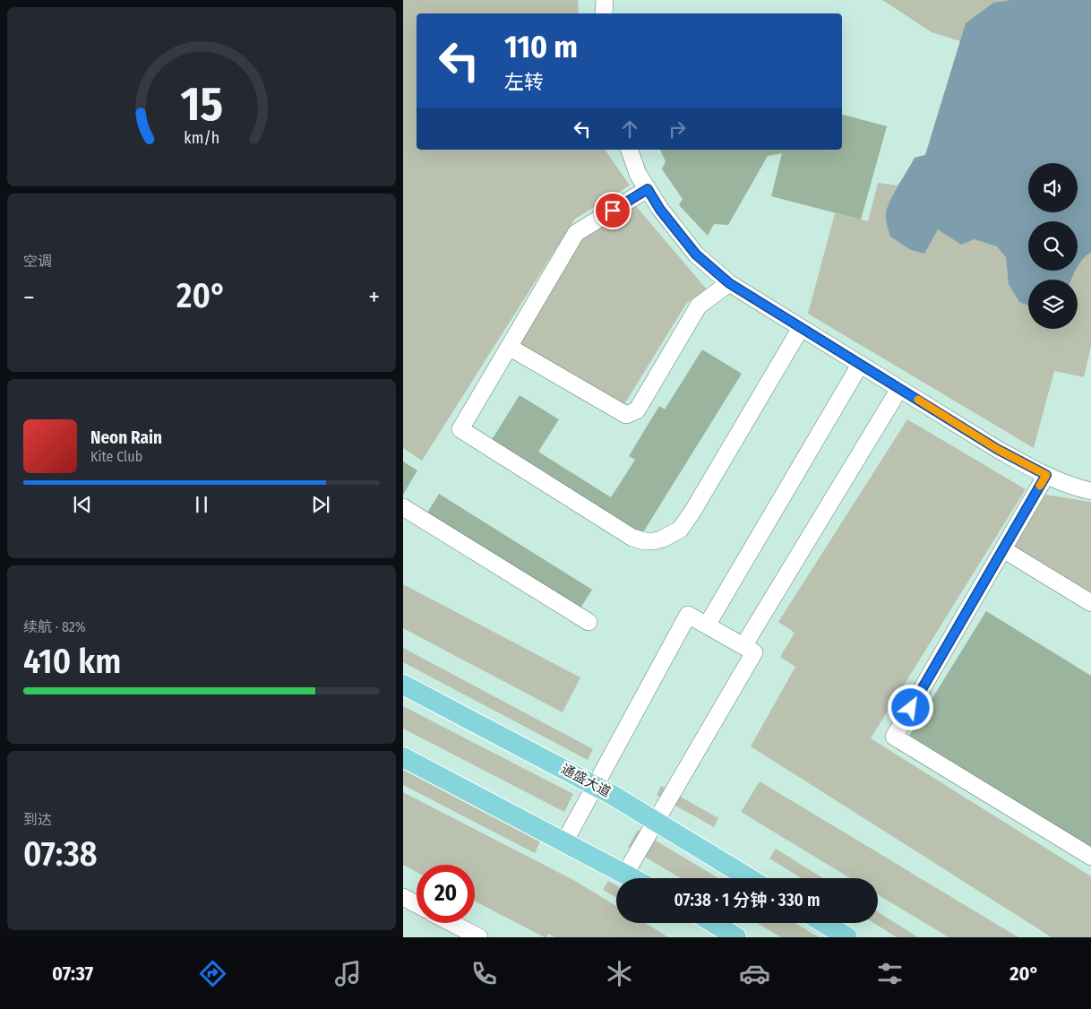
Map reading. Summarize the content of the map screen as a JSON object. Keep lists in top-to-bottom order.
{
  "streets": {
    "main road": ["通盛大道"]
  },
  "page": {
    "turn": ["110 m", "左转"],
    "tile": [
      "空调",
      ["续航 · 82%", "410 km"],
      ["到达", "07:38"]
    ],
    "heat": ["−", "20°", "+"],
    "song": ["Neon Rain", "Kite Club"],
    "limit": "20",
    "trip": "07:38 · 1 分钟 · 330 m",
    "tabs": ["07:37", "20°"],
    "gauge": ["15", "km/h"]
  }
}
